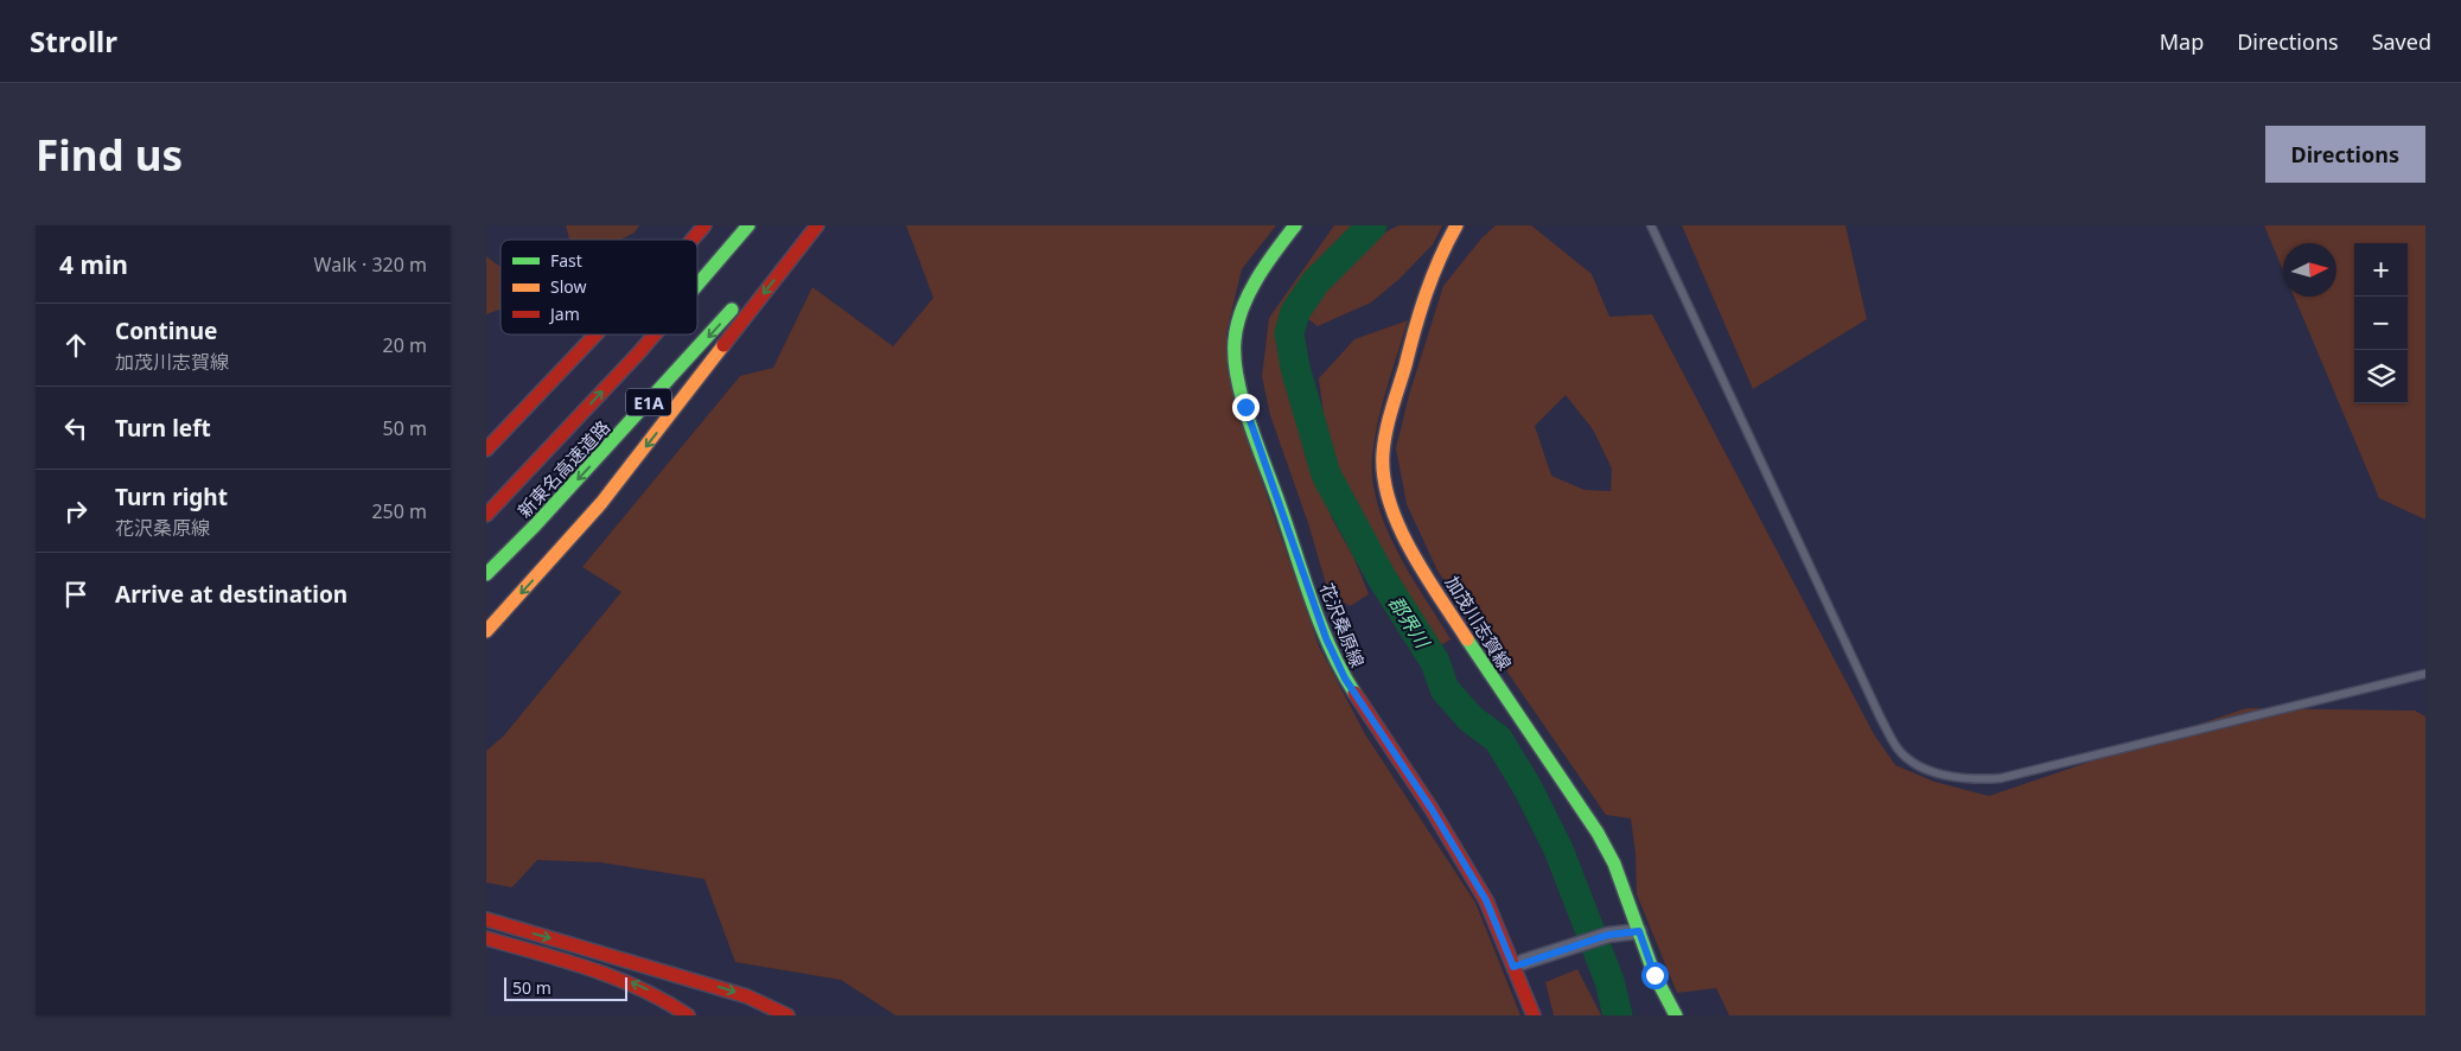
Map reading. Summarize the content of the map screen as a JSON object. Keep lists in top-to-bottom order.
{
  "streets": {
    "main road": [
      "E1A",
      "新東名高速道路",
      "加茂川志賀線",
      "花沢桑原線"
    ]
  },
  "water": ["郡界川"],
  "legend": ["Fast", "Slow", "Jam"],
  "scale_bar": "50 m",
  "north": "right",
  "page": {
    "header": "Strollr",
    "nav": ["Map", "Directions", "Saved"],
    "buttons": "Directions",
    "title": "Find us",
    "heading": ["4 min", "Walk · 320 m"],
    "map_buttons": ["+", "−"],
    "list": [
      ["Continue", "加茂川志賀線", "20 m"],
      ["Turn left", "50 m"],
      ["Turn right", "花沢桑原線", "250 m"],
      "Arrive at destination"
    ],
    "scale": "50 m"
  }
}
